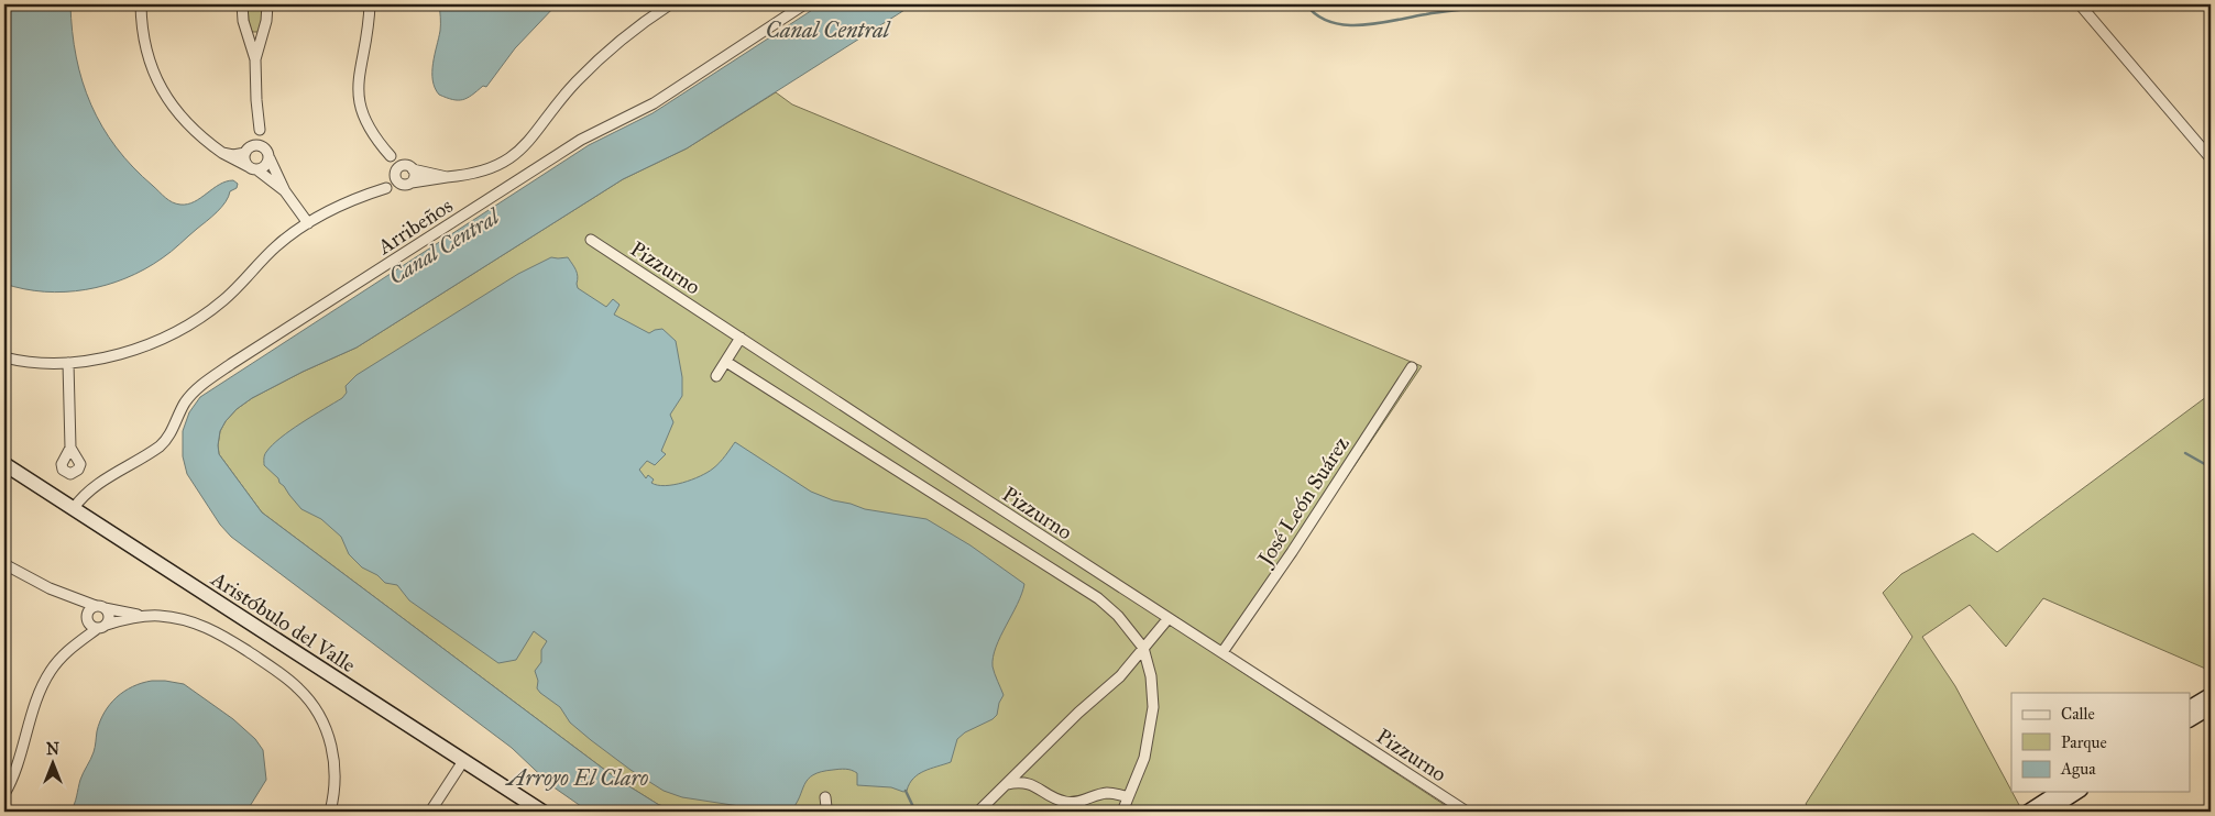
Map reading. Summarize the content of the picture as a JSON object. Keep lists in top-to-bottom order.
{
  "streets": {
    "street": [
      "Arribeños",
      "Pizzurno",
      "José León Suárez",
      "Aristóbulo del Valle"
    ]
  },
  "crossings": [
    ["Arribeños", "Aristóbulo del Valle"],
    ["Pizzurno", "José León Suárez"]
  ],
  "water": ["Canal Central", "Arroyo El Claro"],
  "legend": ["Calle", "Parque", "Agua"],
  "north": "top"
}
